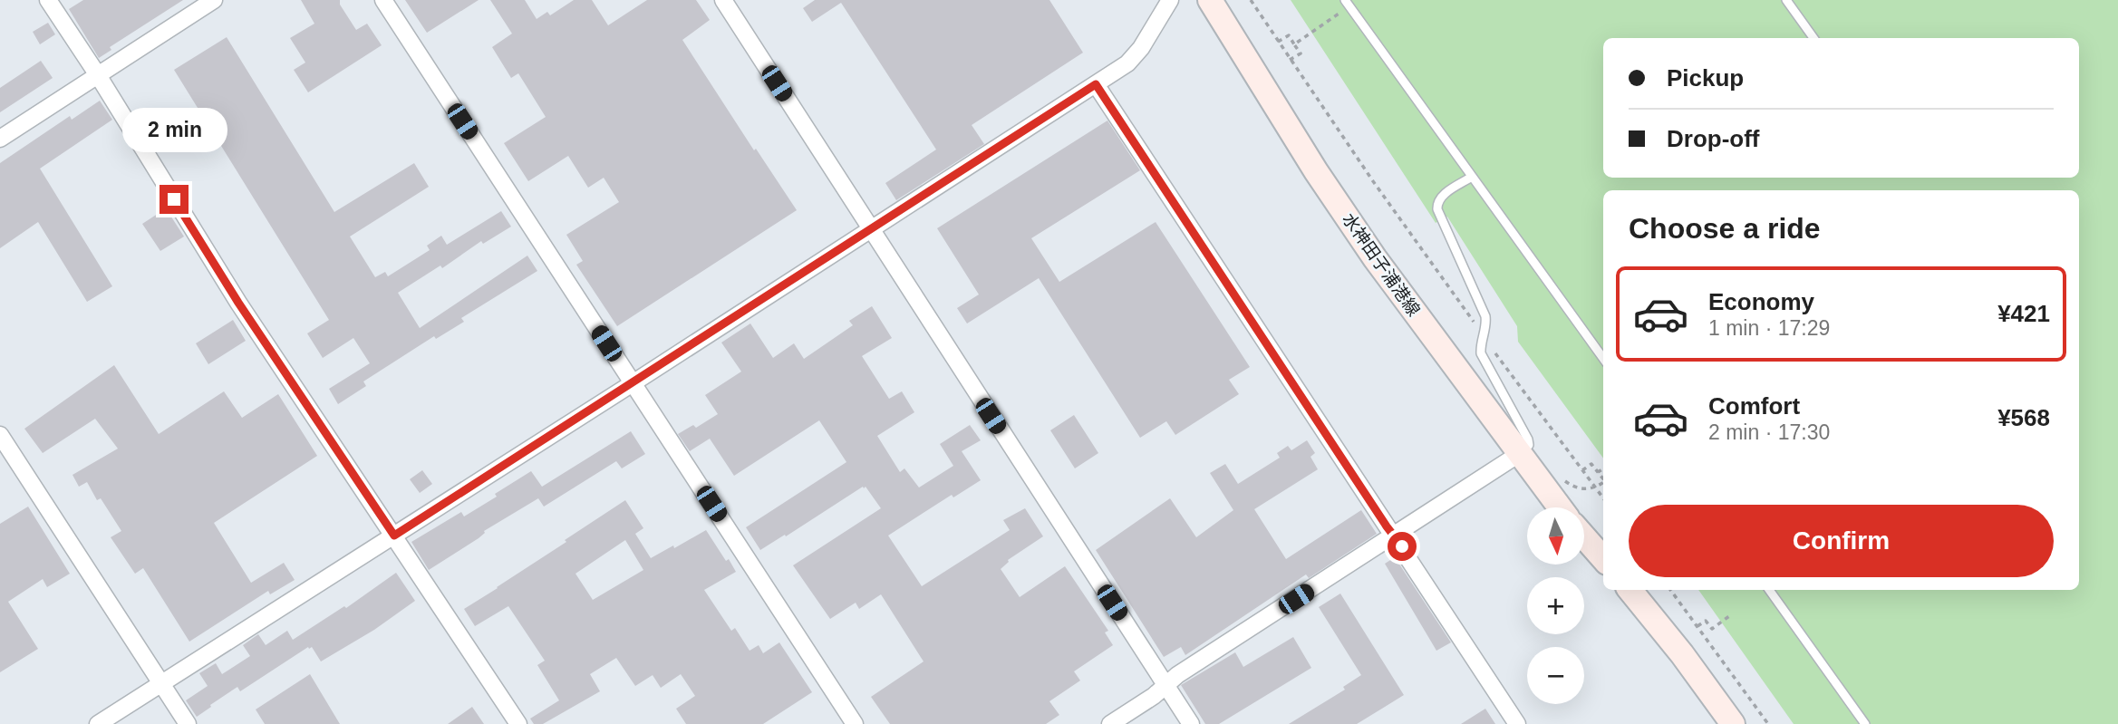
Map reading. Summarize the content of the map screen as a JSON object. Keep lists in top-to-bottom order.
{
  "streets": {
    "main road": ["水神田子浦港線"]
  },
  "north": "bottom",
  "page": {
    "banner": ["Pickup", "Drop-off"],
    "bubble": "2 min",
    "heading": "Choose a ride",
    "list": [
      {
        "name": "Economy",
        "note": "1 min · 17:29",
        "value": "¥421"
      },
      {
        "name": "Comfort",
        "note": "2 min · 17:30",
        "value": "¥568"
      }
    ],
    "buttons": "Confirm",
    "map_buttons": ["+", "−"]
  }
}
